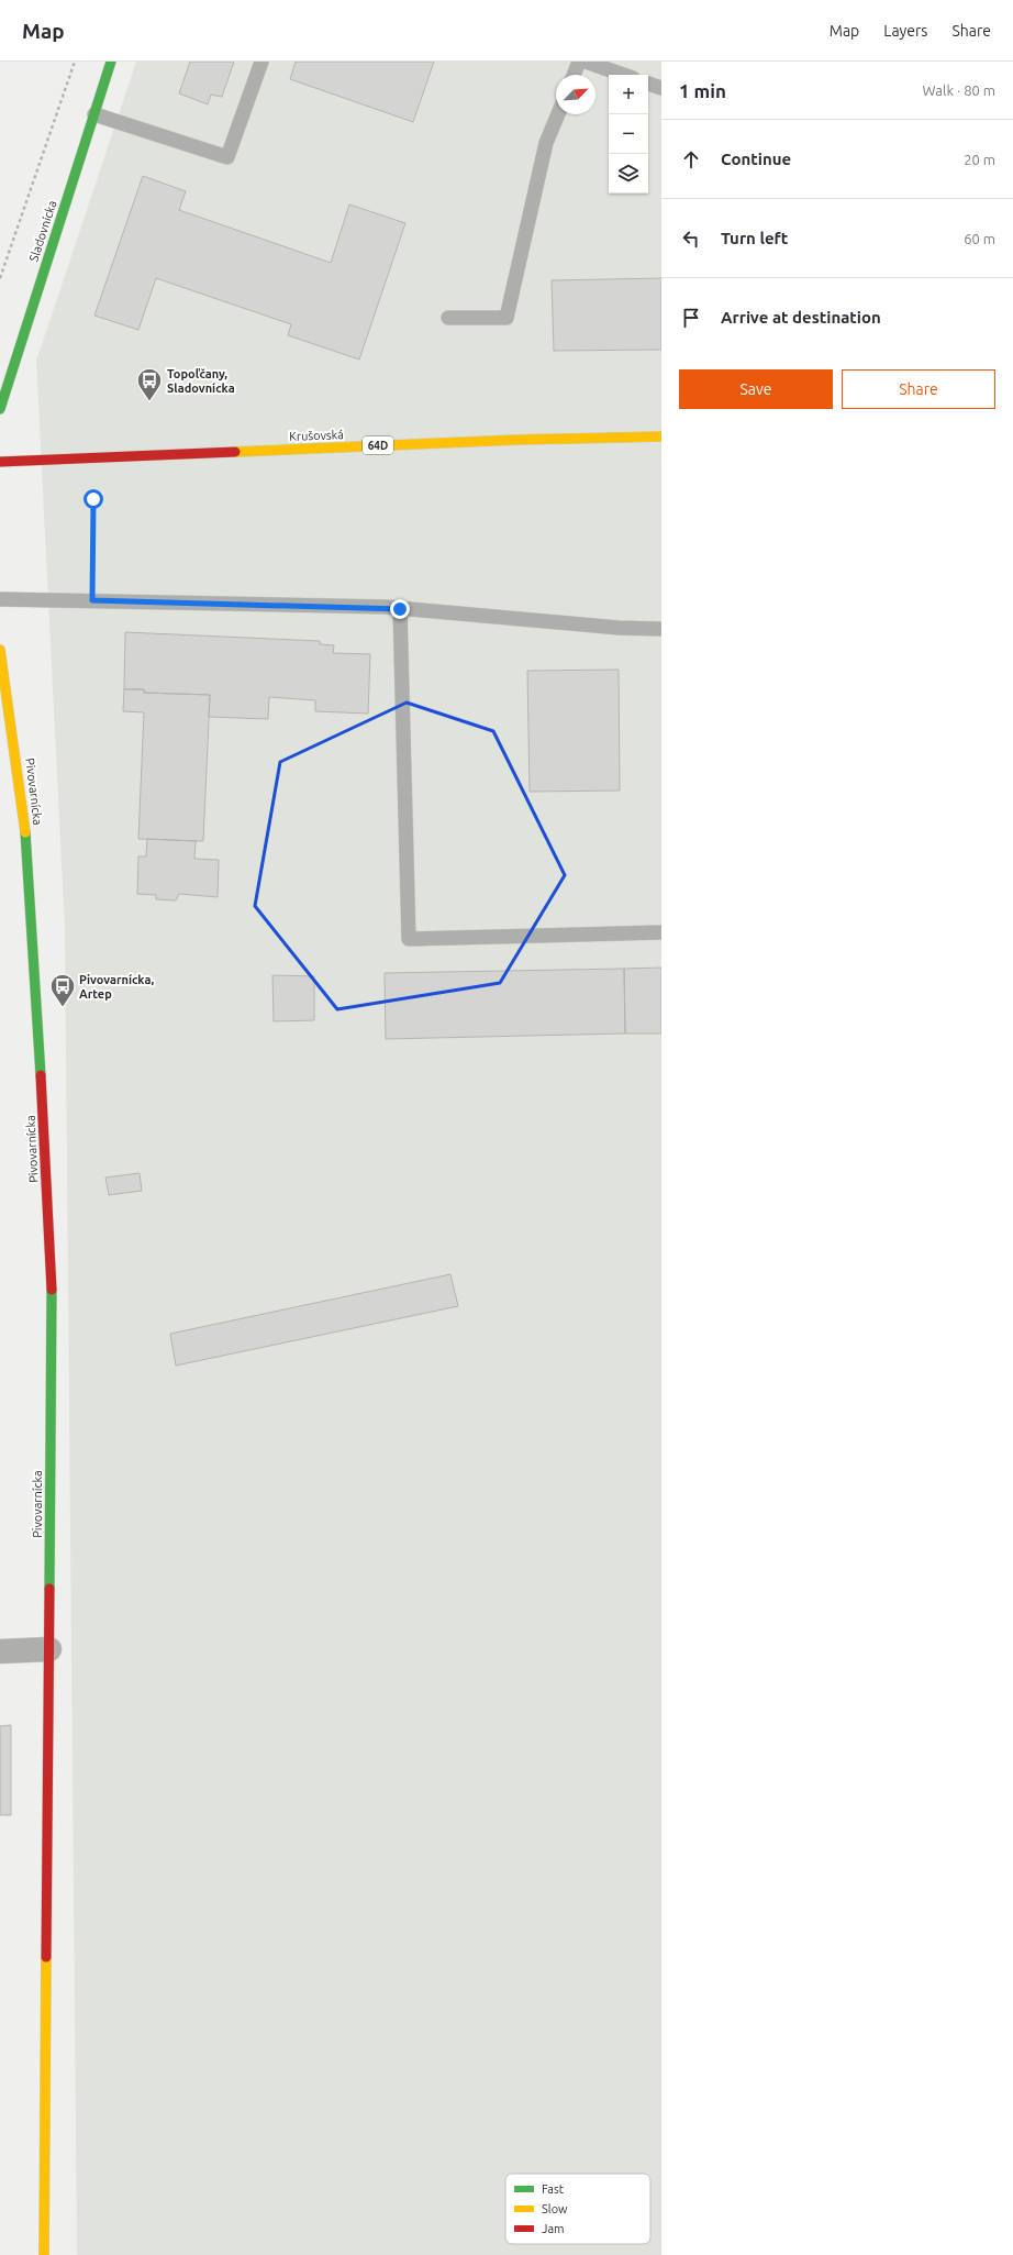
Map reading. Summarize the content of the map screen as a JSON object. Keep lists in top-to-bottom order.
{
  "streets": {
    "street": [
      "Sladovnícka",
      "Krušovská",
      "64D",
      "Pivovarnícka"
    ]
  },
  "places": {
    "bus stop": ["Topoľčany, Sladovnícka", "Pivovarnícka, Artep"]
  },
  "legend": ["Fast", "Slow", "Jam"],
  "north": "top right",
  "page": {
    "header": "Map",
    "nav": ["Map", "Layers", "Share"],
    "heading": ["1 min", "Walk · 80 m"],
    "map_buttons": ["+", "−"],
    "list": [
      ["Continue", "20 m"],
      ["Turn left", "60 m"],
      "Arrive at destination"
    ],
    "buttons": ["Save", "Share"]
  }
}
